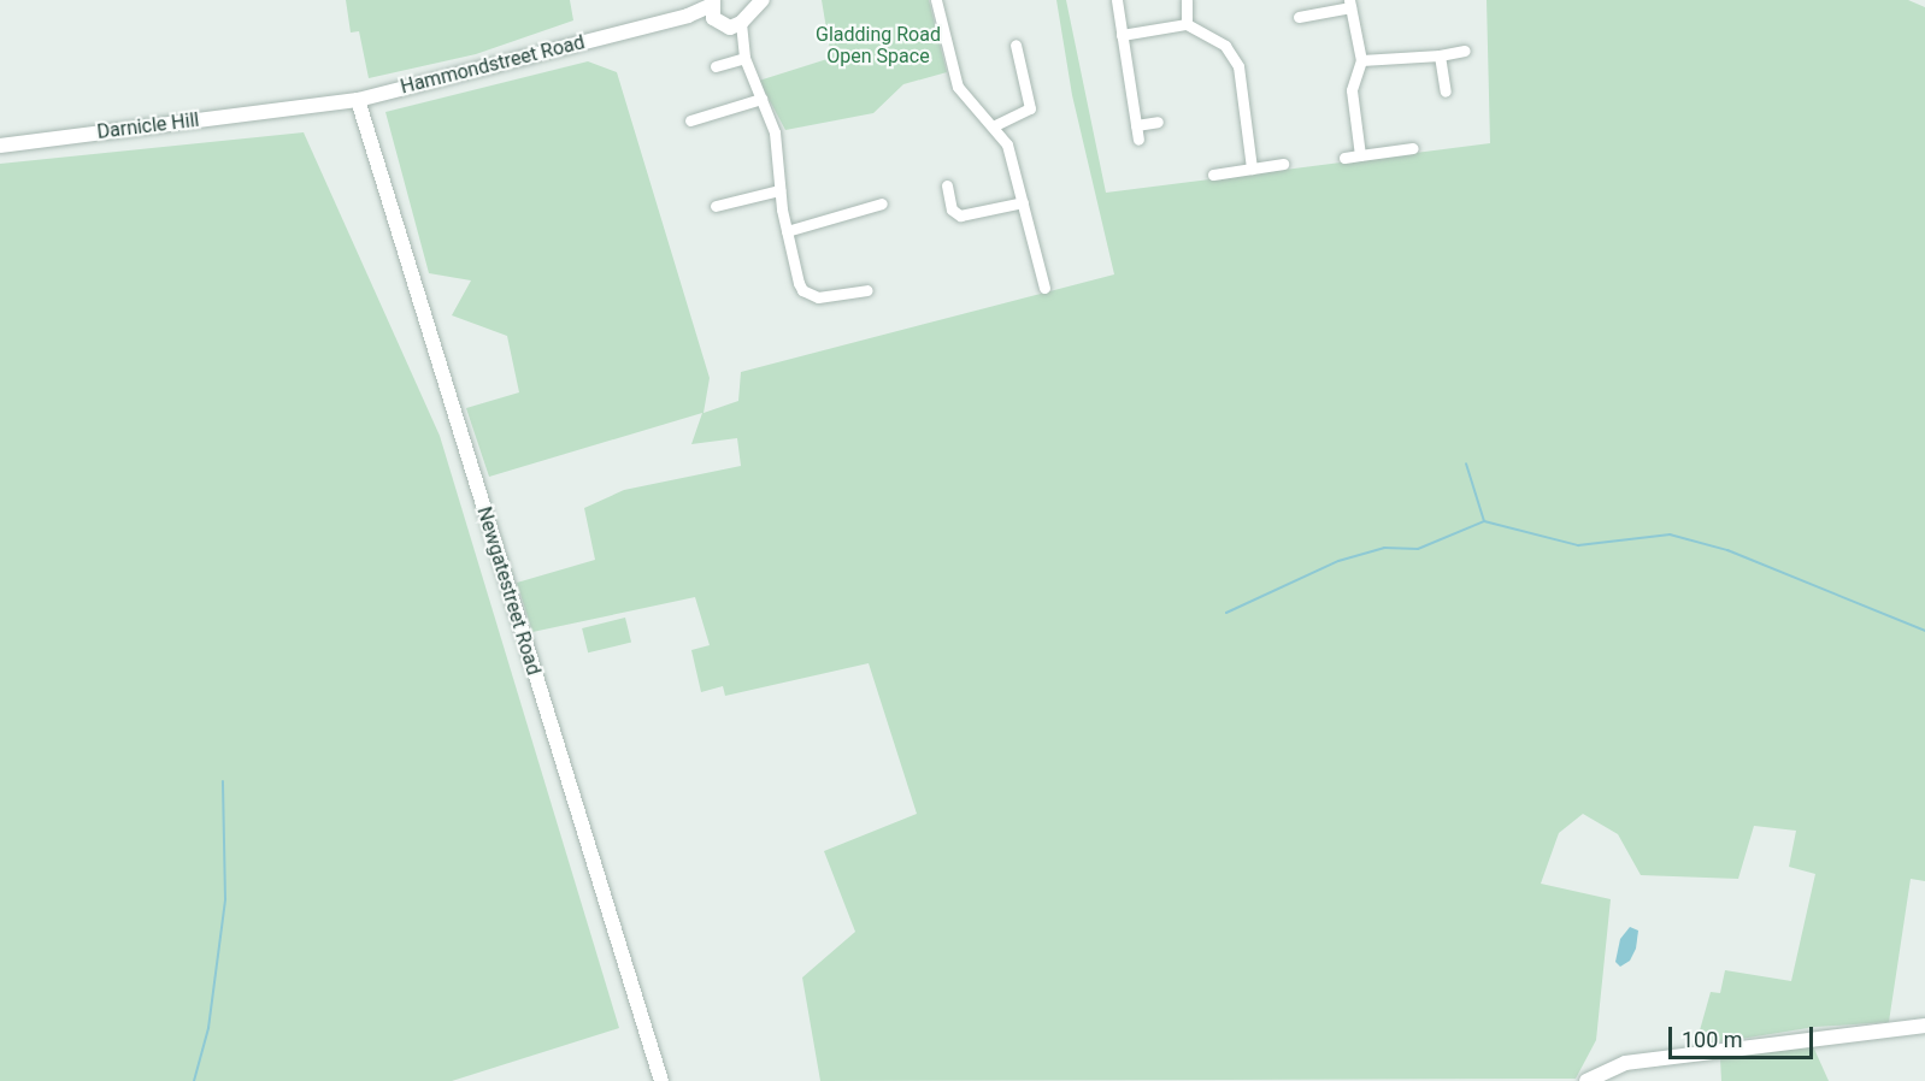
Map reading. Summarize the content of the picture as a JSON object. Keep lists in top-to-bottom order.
{
  "streets": {
    "street": ["Hammondstreet Road", "Darnicle Hill", "Newgatestreet Road"]
  },
  "crossings": [
    ["Hammondstreet Road", "Darnicle Hill"],
    ["Hammondstreet Road", "Newgatestreet Road"]
  ],
  "parks": ["Gladding Road Open Space"],
  "scale_bar": "100 m"
}
